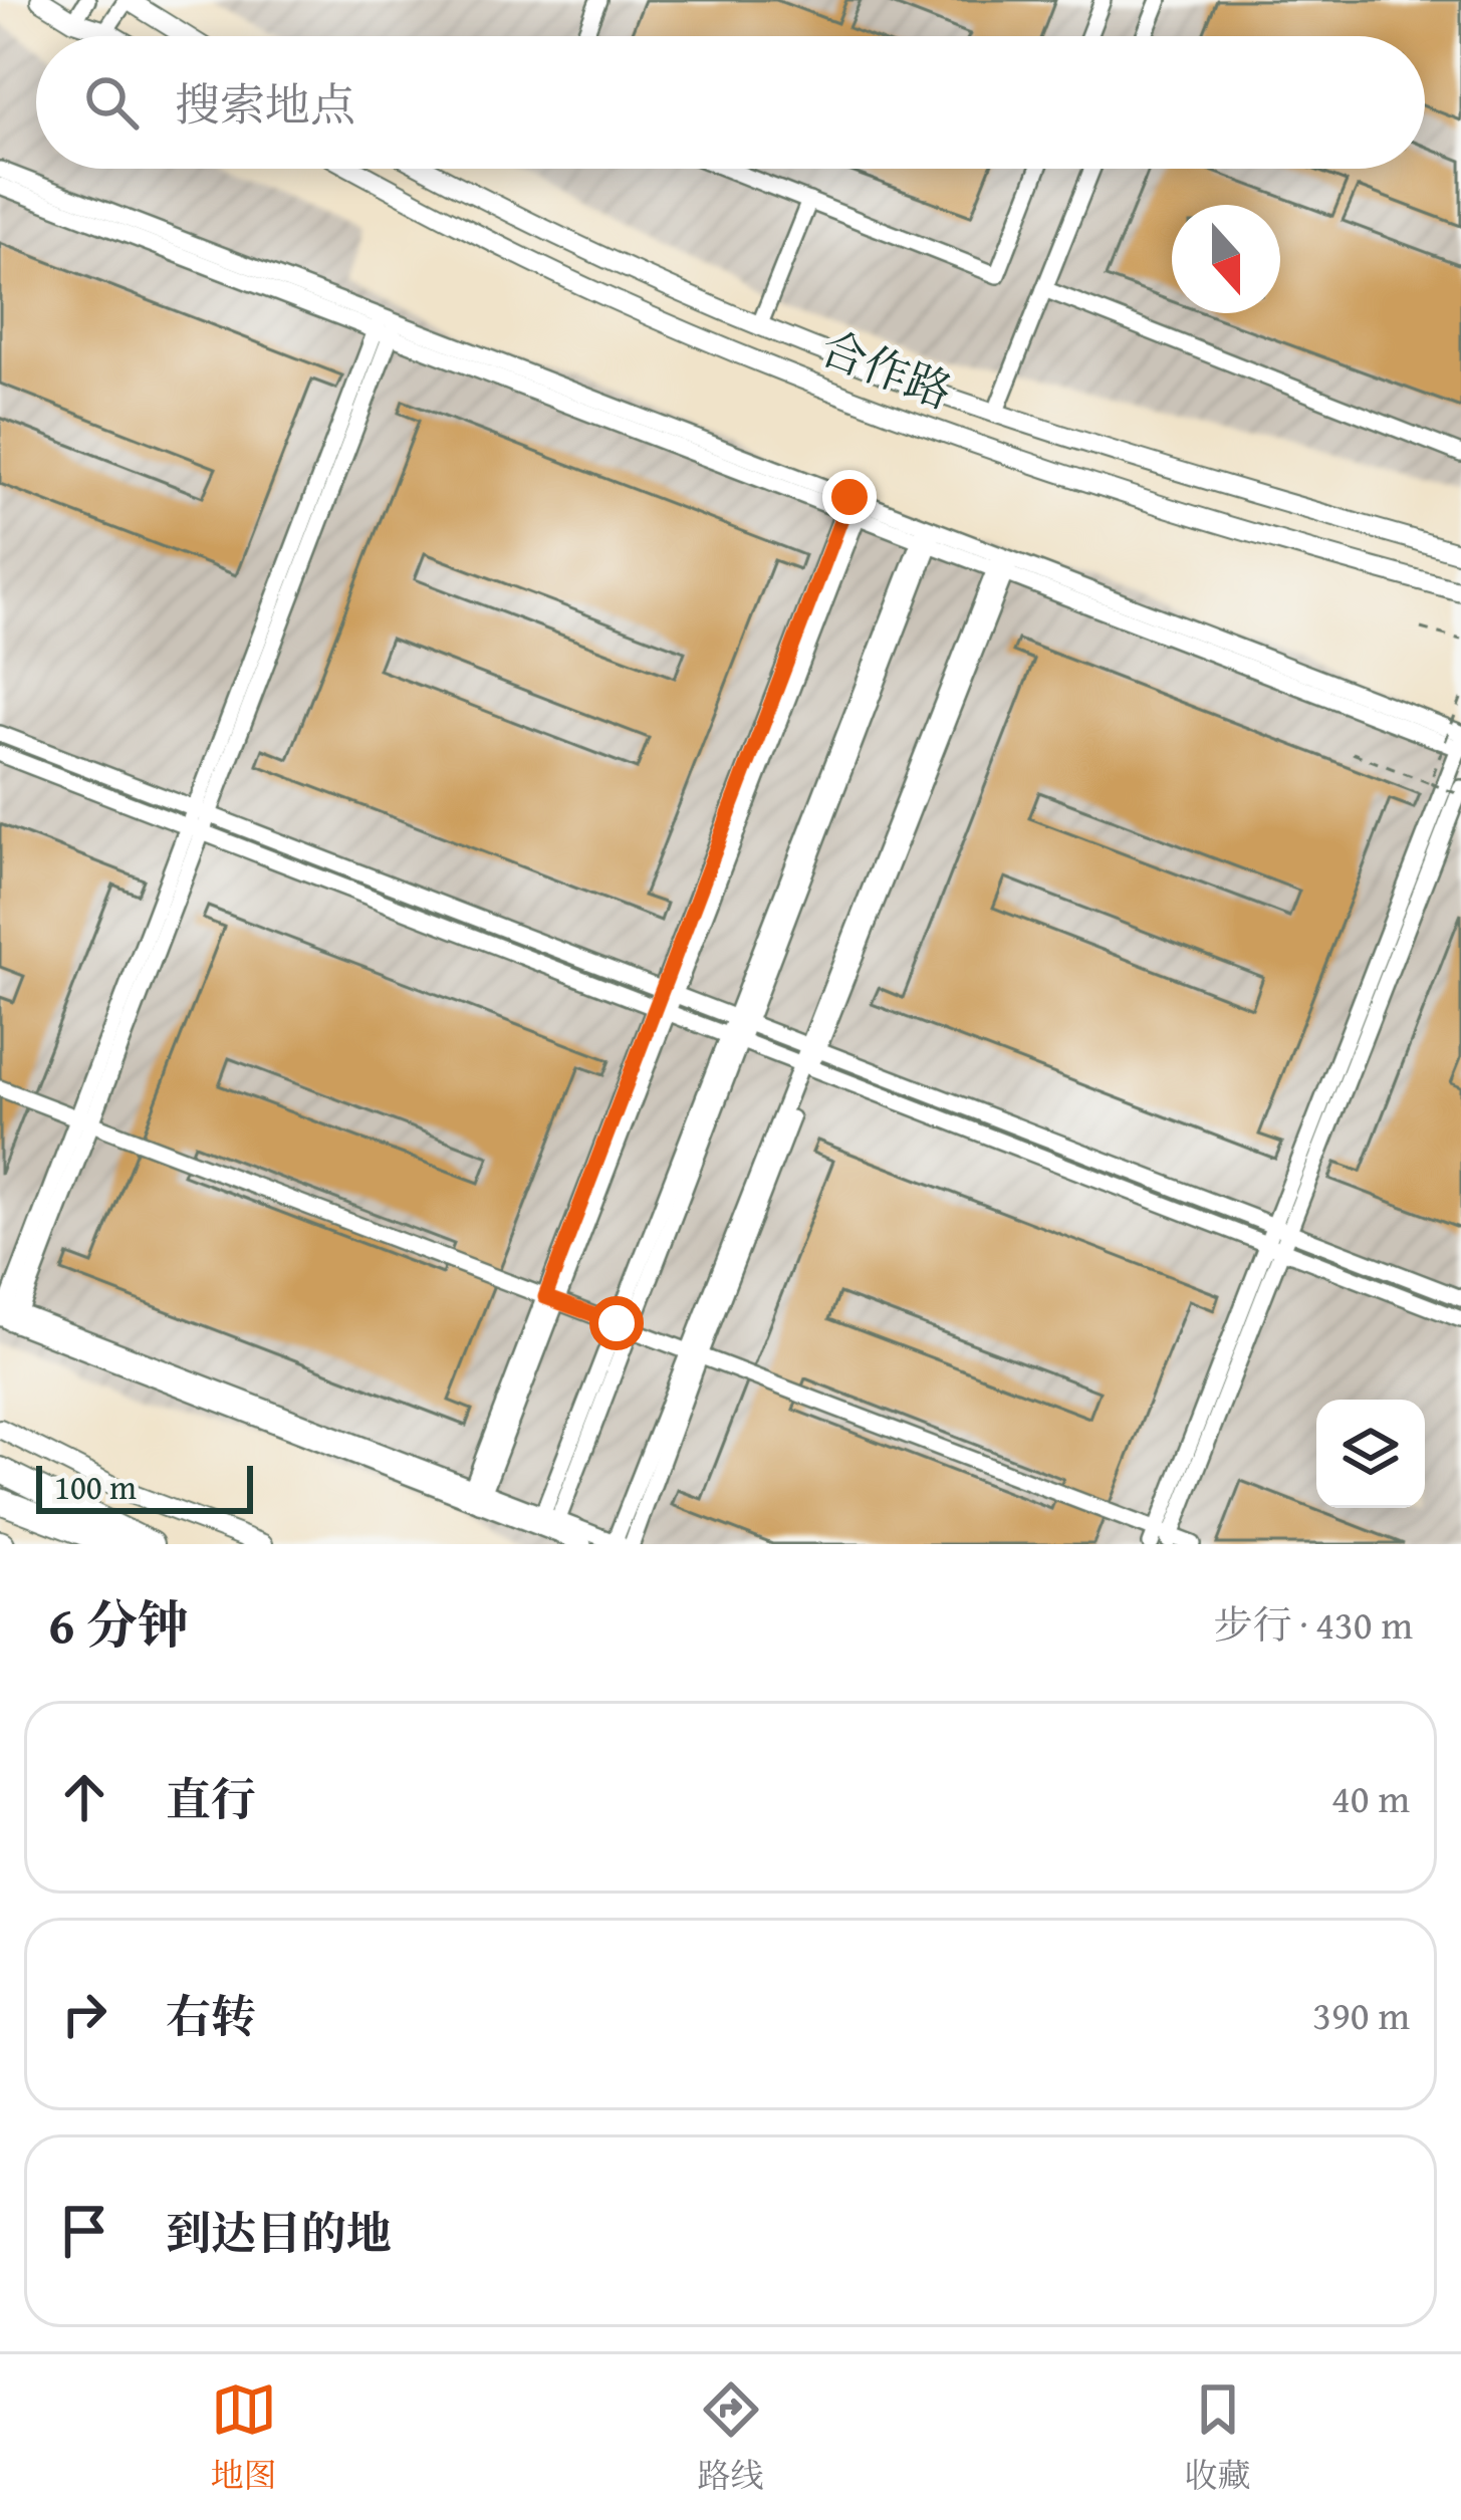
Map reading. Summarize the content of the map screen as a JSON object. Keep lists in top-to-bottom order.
{
  "streets": {
    "main road": ["合作路"]
  },
  "scale_bar": "100 m",
  "north": "bottom",
  "page": {
    "search": "搜索地点",
    "scale": "100 m",
    "heading": ["6 分钟", "步行 · 430 m"],
    "list": [
      ["直行", "40 m"],
      ["右转", "390 m"],
      "到达目的地"
    ],
    "nav": ["地图", "路线", "收藏"]
  }
}
